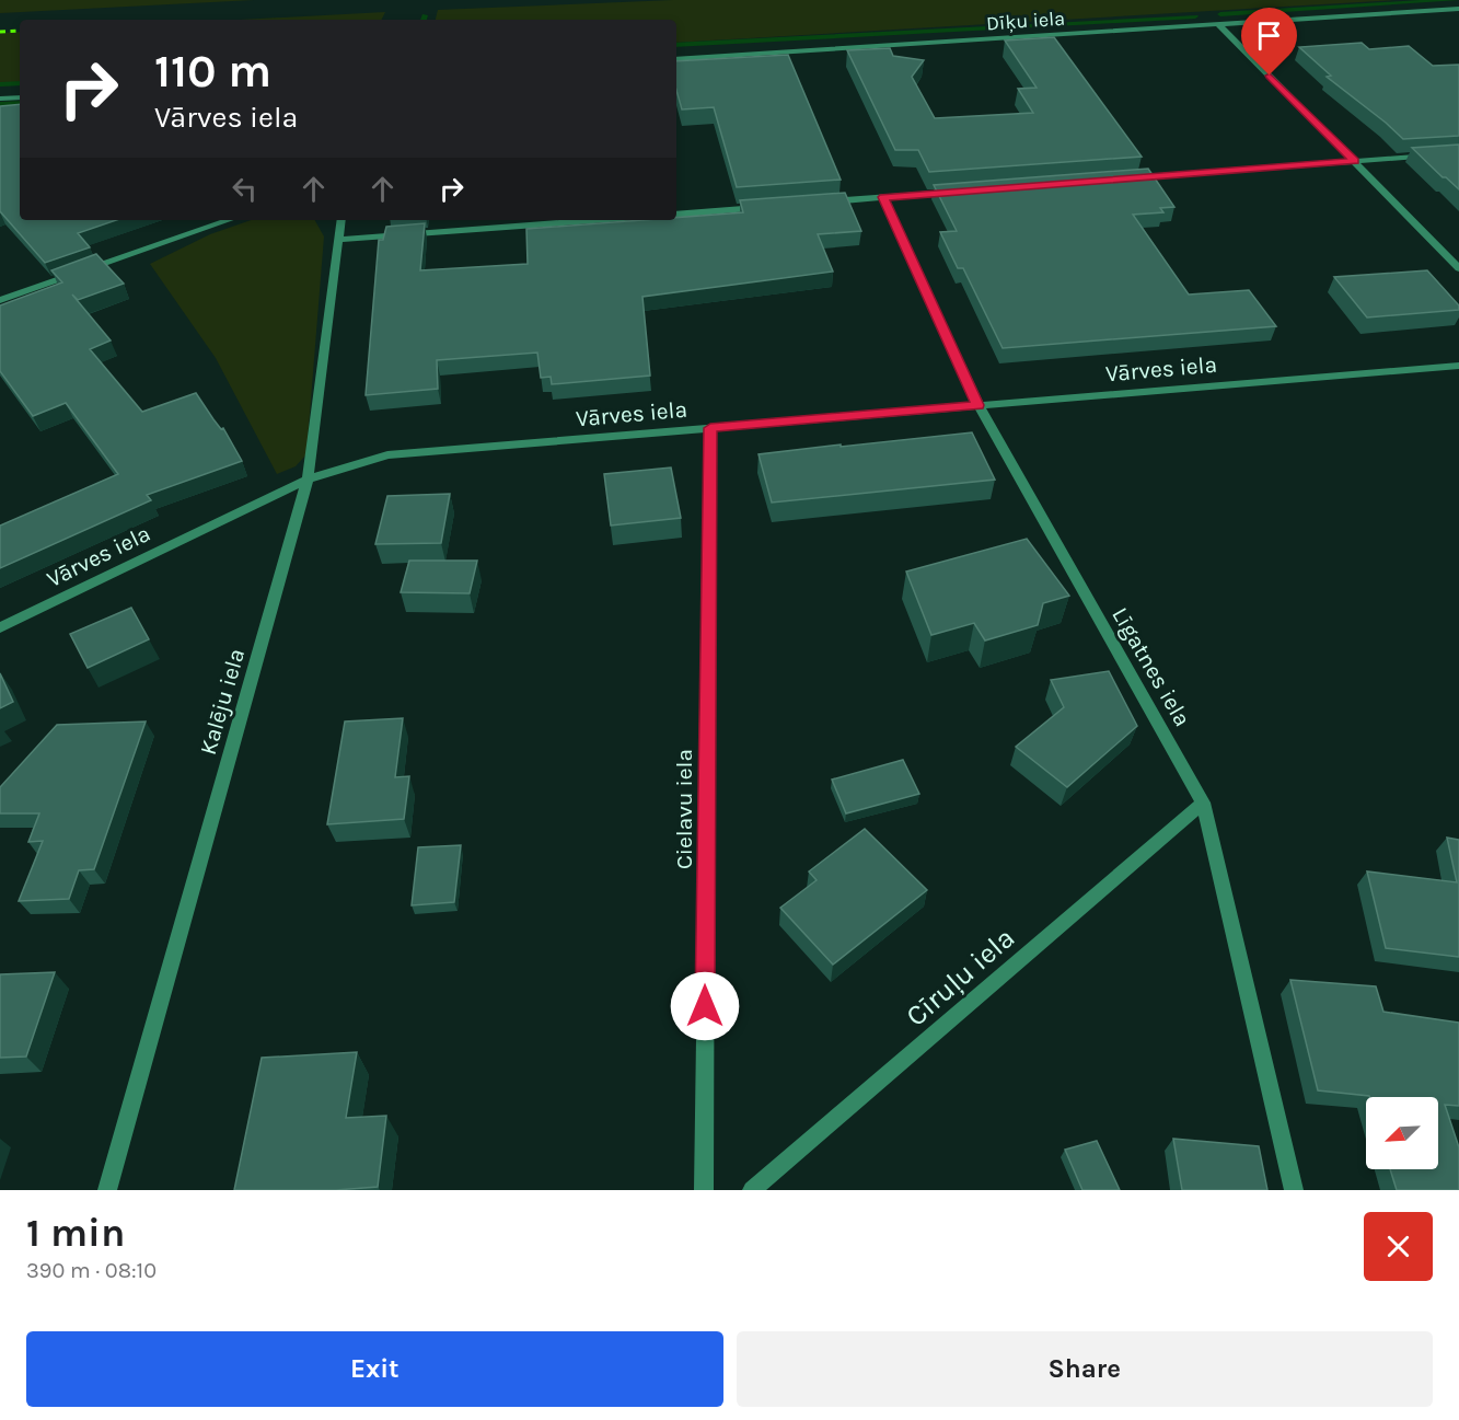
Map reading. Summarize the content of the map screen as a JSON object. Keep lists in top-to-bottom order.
{
  "streets": {
    "street": [
      "Dīķu iela",
      "Vārves iela",
      "Līgatnes iela",
      "Kalēju iela",
      "Cielavu iela",
      "Cīruļu iela"
    ]
  },
  "crossings": [
    ["Vārves iela", "Līgatnes iela"],
    ["Vārves iela", "Kalēju iela"],
    ["Vārves iela", "Cielavu iela"],
    ["Līgatnes iela", "Cīruļu iela"]
  ],
  "north": "bottom left",
  "page": {
    "turn": ["110 m", "Vārves iela"],
    "heading": ["1 min", "390 m · 08:10"],
    "buttons": ["Exit", "Share"]
  }
}
